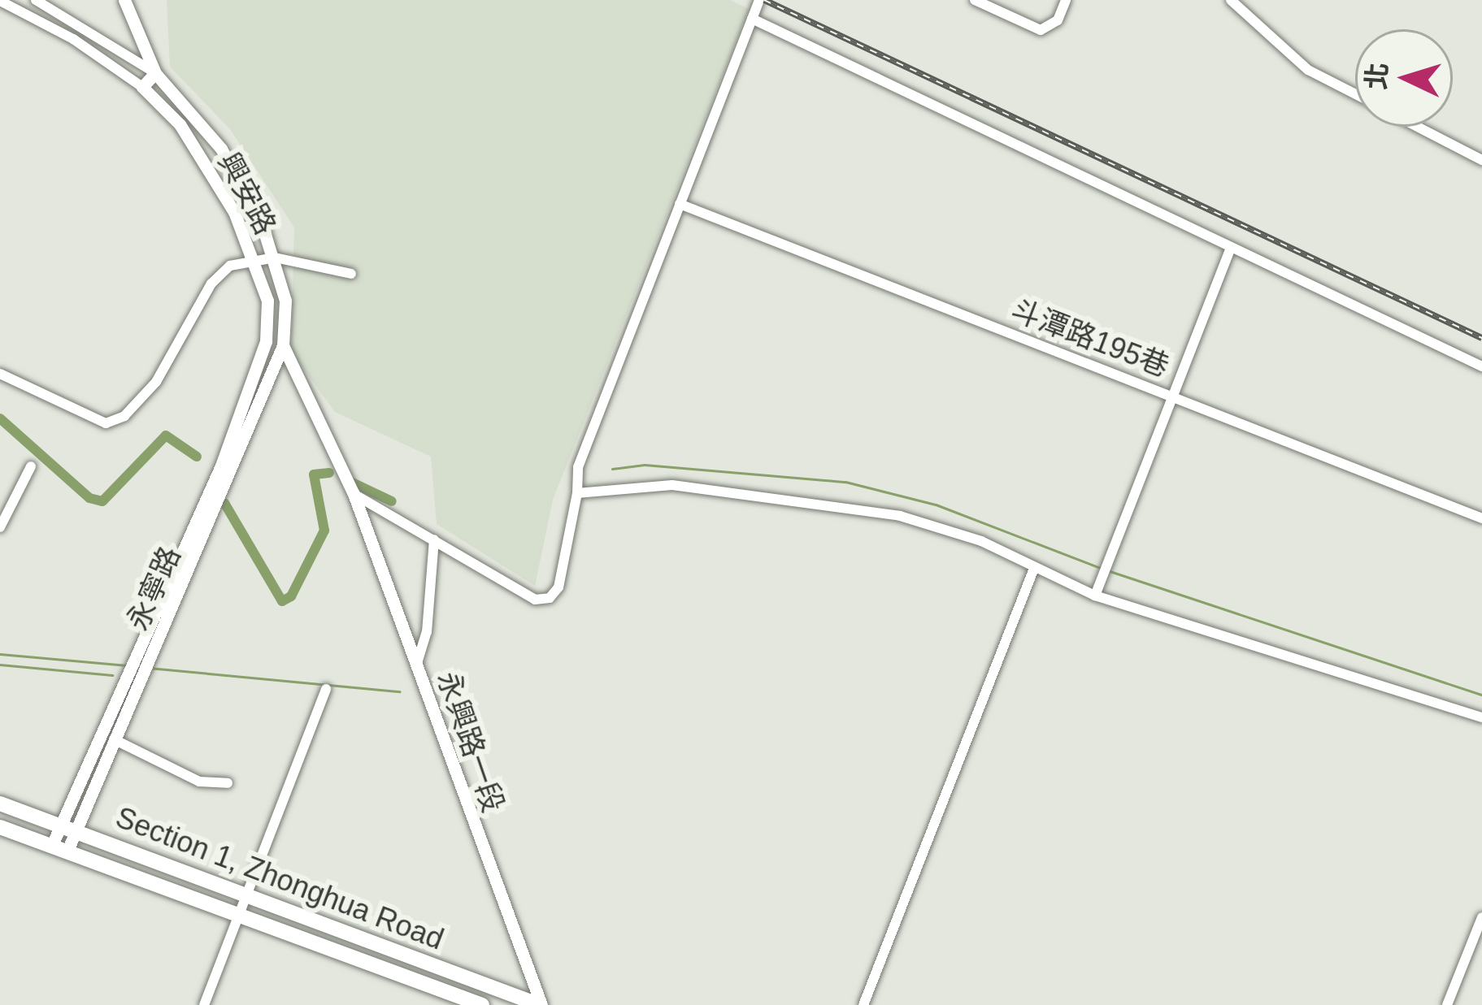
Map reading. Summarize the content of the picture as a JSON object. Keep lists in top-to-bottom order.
{
  "streets": {
    "main road": ["Section 1, Zhonghua Road"],
    "street": [
      "興安路",
      "斗潭路195巷",
      "永寧路",
      "永興路一段"
    ]
  },
  "crossings": [
    ["興安路", "永寧路"],
    ["興安路", "永興路一段"],
    ["永寧路", "Section 1, Zhonghua Road"],
    ["永興路一段", "Section 1, Zhonghua Road"]
  ],
  "north": "left"
}
